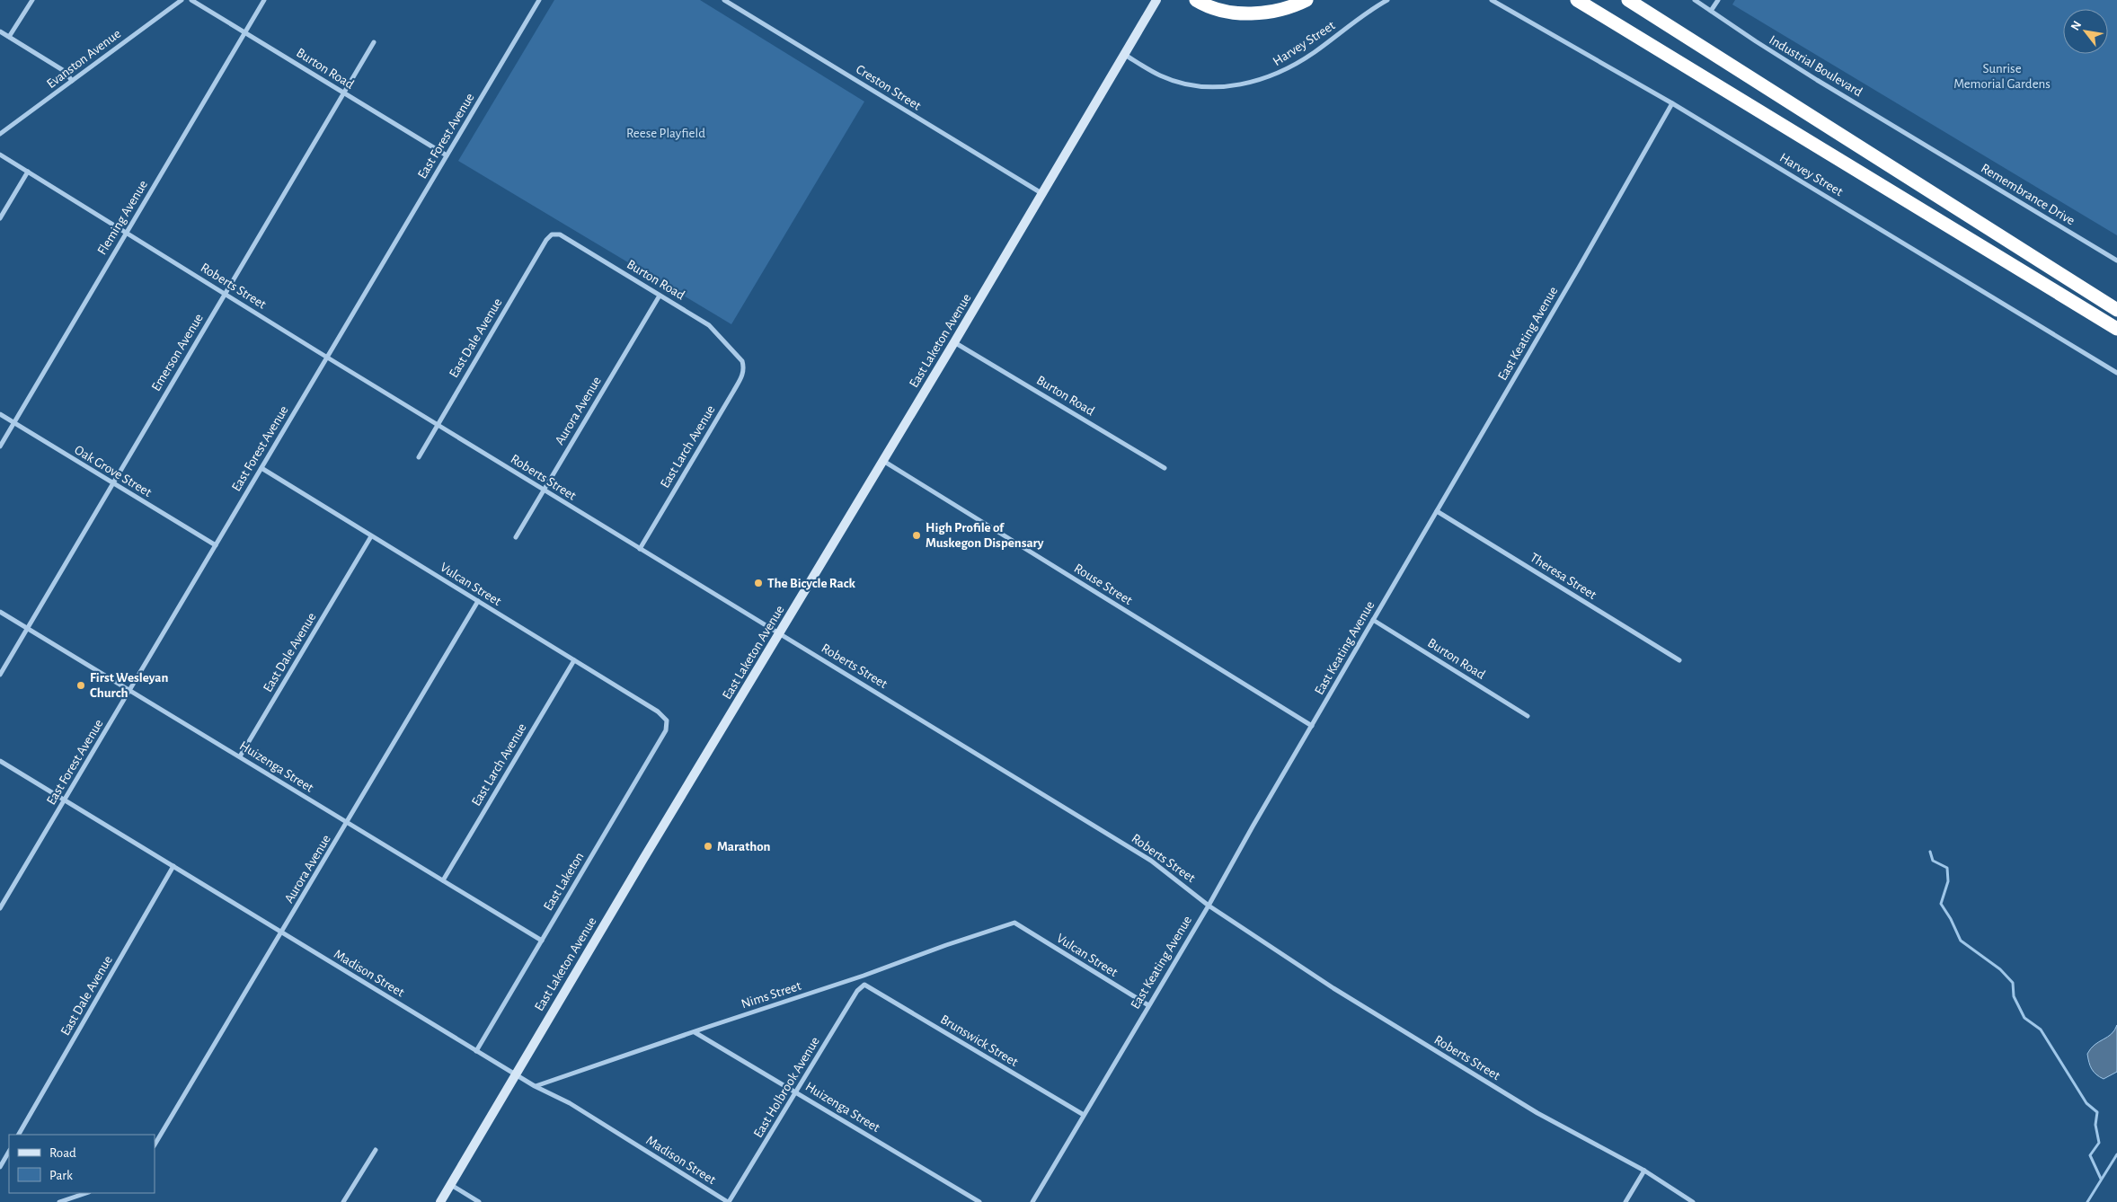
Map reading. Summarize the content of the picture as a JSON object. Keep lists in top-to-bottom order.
{
  "streets": {
    "main road": ["East Laketon Avenue"],
    "street": [
      "Harvey Street",
      "Evanston Avenue",
      "Industrial Boulevard",
      "Burton Road",
      "Creston Street",
      "East Forest Avenue",
      "Remembrance Drive",
      "Fleming Avenue",
      "Roberts Street",
      "East Keating Avenue",
      "East Dale Avenue",
      "Emerson Avenue",
      "Aurora Avenue",
      "East Larch Avenue",
      "Oak Grove Street",
      "Theresa Street",
      "Vulcan Street",
      "Rouse Street",
      "Huizenga Street",
      "East Laketon",
      "Madison Street",
      "Nims Street",
      "Brunswick Street",
      "East Holbrook Avenue"
    ]
  },
  "crossings": [
    ["Harvey Street", "East Keating Avenue"],
    ["Harvey Street", "East Laketon Avenue"],
    ["Industrial Boulevard", "Remembrance Drive"],
    ["Burton Road", "East Forest Avenue"],
    ["Burton Road", "Fleming Avenue"],
    ["Burton Road", "East Keating Avenue"],
    ["Burton Road", "East Dale Avenue"],
    ["Burton Road", "East Laketon Avenue"],
    ["Burton Road", "Emerson Avenue"],
    ["Burton Road", "Aurora Avenue"],
    ["Burton Road", "East Larch Avenue"],
    ["Creston Street", "East Laketon Avenue"],
    ["East Forest Avenue", "Roberts Street"],
    ["East Forest Avenue", "Oak Grove Street"],
    ["East Forest Avenue", "Vulcan Street"],
    ["East Forest Avenue", "Huizenga Street"],
    ["East Forest Avenue", "Madison Street"],
    ["Fleming Avenue", "Roberts Street"],
    ["Fleming Avenue", "Oak Grove Street"],
    ["Roberts Street", "East Keating Avenue"],
    ["Roberts Street", "East Dale Avenue"],
    ["Roberts Street", "East Laketon Avenue"],
    ["Roberts Street", "Emerson Avenue"],
    ["Roberts Street", "Aurora Avenue"],
    ["Roberts Street", "East Larch Avenue"],
    ["East Keating Avenue", "Theresa Street"],
    ["East Keating Avenue", "Vulcan Street"],
    ["East Keating Avenue", "Rouse Street"],
    ["East Keating Avenue", "Brunswick Street"],
    ["East Dale Avenue", "Vulcan Street"],
    ["East Dale Avenue", "Huizenga Street"],
    ["East Dale Avenue", "Madison Street"],
    ["East Laketon Avenue", "Rouse Street"],
    ["East Laketon Avenue", "Madison Street"],
    ["Emerson Avenue", "Oak Grove Street"],
    ["Emerson Avenue", "Huizenga Street"],
    ["Aurora Avenue", "Vulcan Street"],
    ["Aurora Avenue", "Huizenga Street"],
    ["Aurora Avenue", "Madison Street"],
    ["East Larch Avenue", "Vulcan Street"],
    ["East Larch Avenue", "Huizenga Street"],
    ["Vulcan Street", "East Laketon"],
    ["Vulcan Street", "Nims Street"],
    ["Huizenga Street", "East Laketon"],
    ["Huizenga Street", "Nims Street"],
    ["Huizenga Street", "East Holbrook Avenue"],
    ["East Laketon", "Madison Street"],
    ["Madison Street", "Nims Street"],
    ["Madison Street", "East Holbrook Avenue"],
    ["Brunswick Street", "East Holbrook Avenue"]
  ],
  "parks": ["Sunrise Memorial Gardens", "Reese Playfield"],
  "places": [
    "High Profile of Muskegon Dispensary",
    "The Bicycle Rack",
    "First Wesleyan Church",
    "Marathon"
  ],
  "legend": ["Road", "Park"],
  "north": "top left"
}
